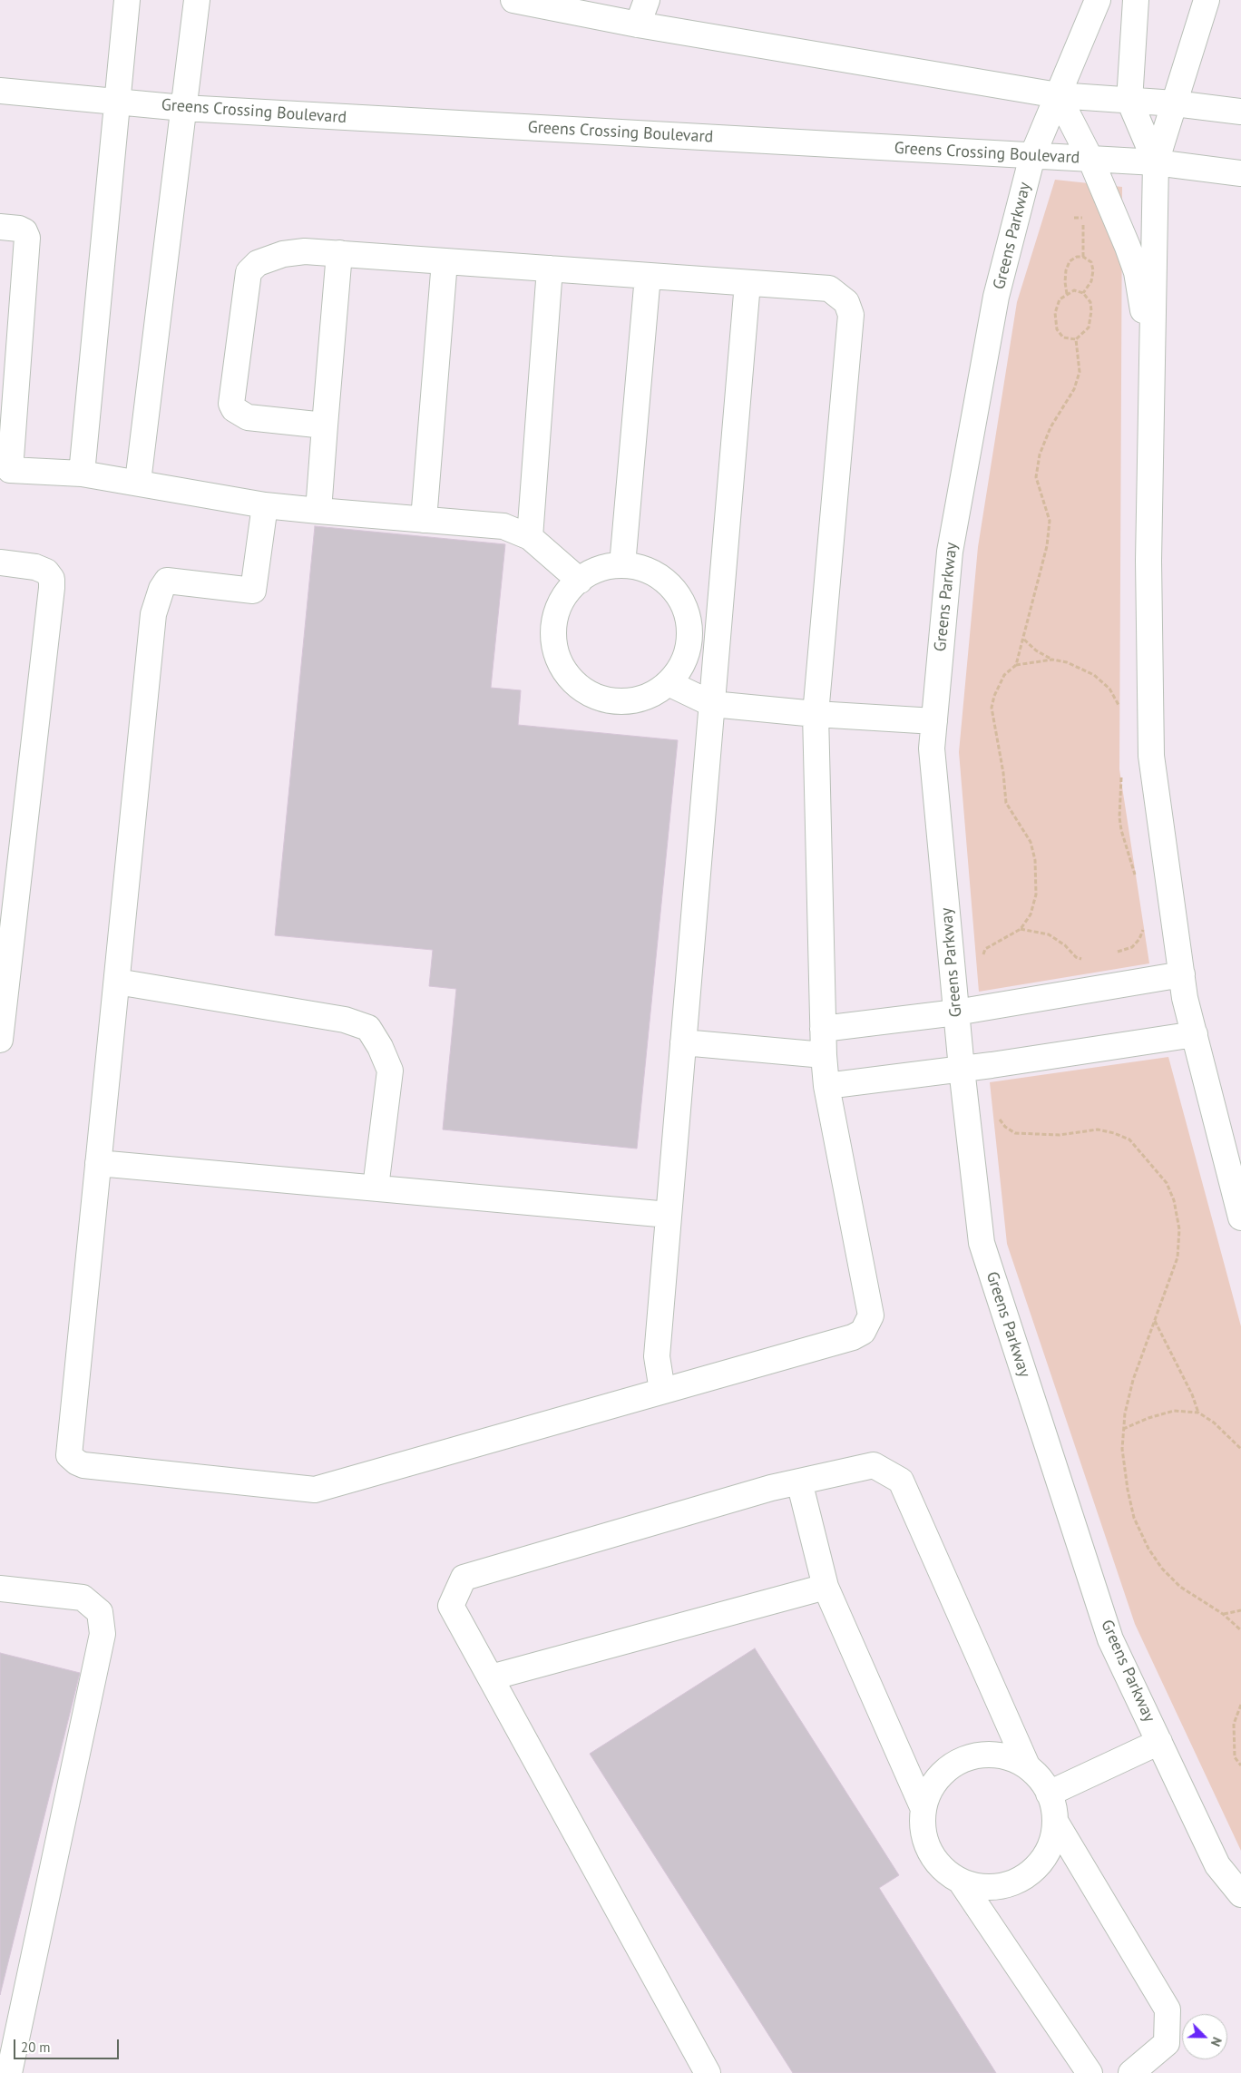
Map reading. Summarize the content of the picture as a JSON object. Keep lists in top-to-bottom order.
{
  "streets": {
    "street": ["Greens Crossing Boulevard", "Greens Parkway"]
  },
  "crossings": [
    ["Greens Crossing Boulevard", "Greens Parkway"]
  ],
  "scale_bar": "20 m",
  "north": "bottom right"
}
